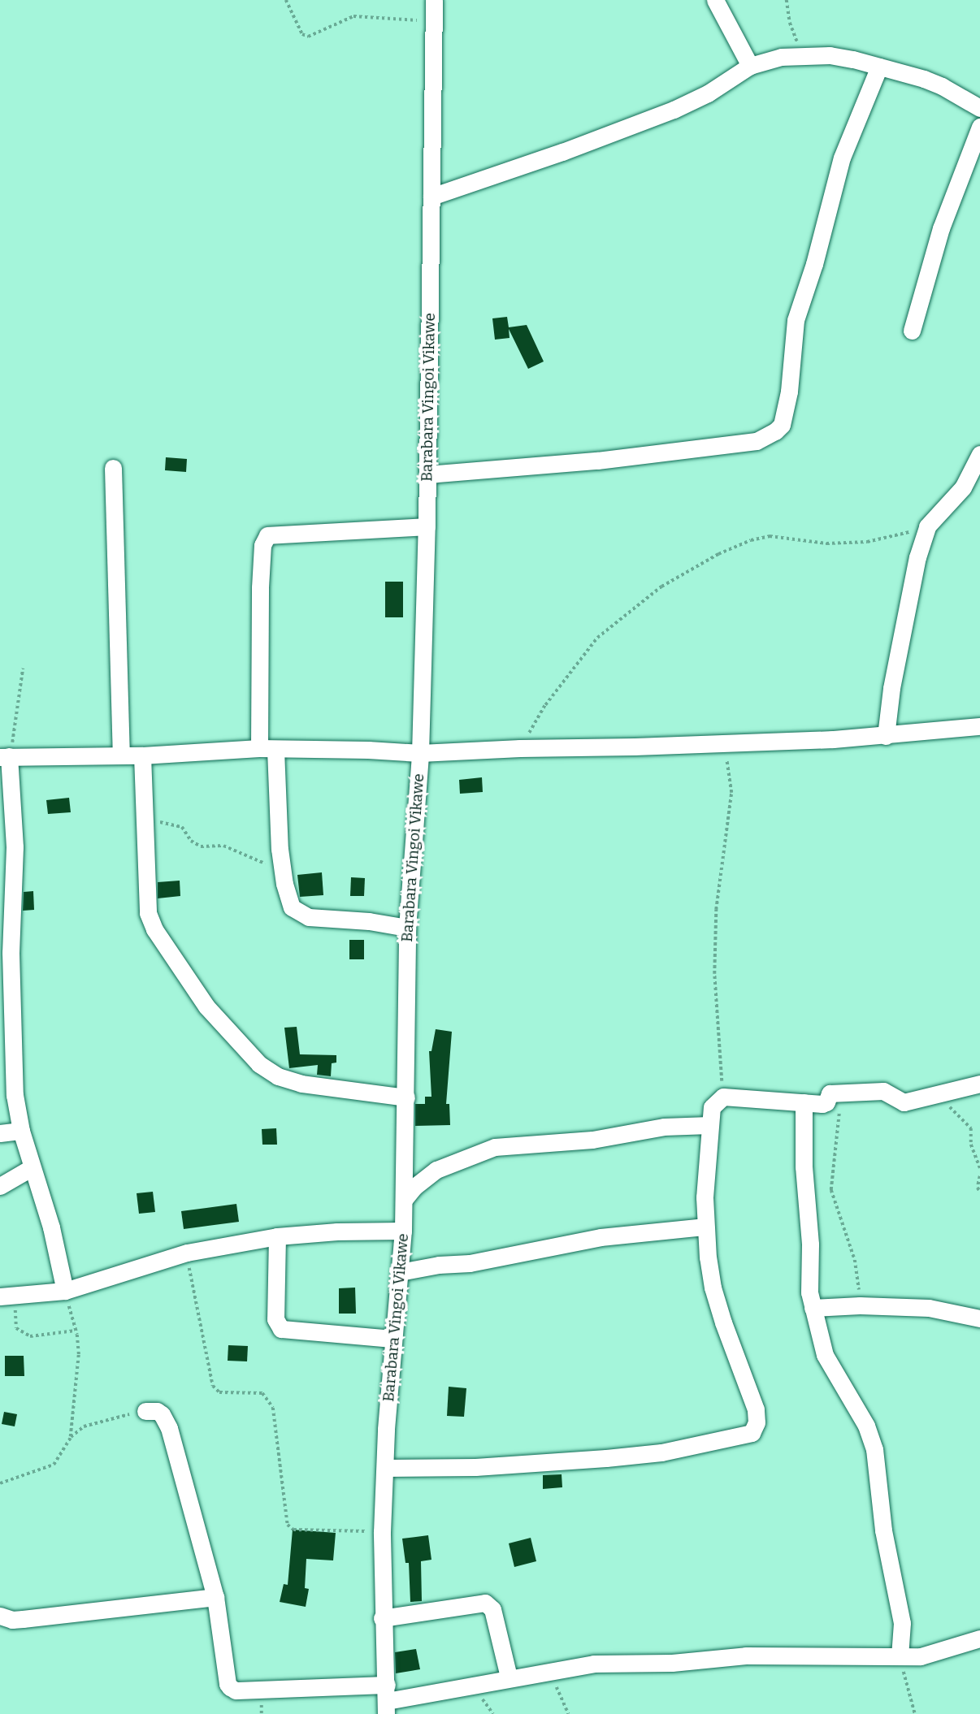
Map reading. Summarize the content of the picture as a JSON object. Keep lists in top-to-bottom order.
{
  "streets": {
    "street": ["Barabara Vingoi Vikawe"]
  }
}
